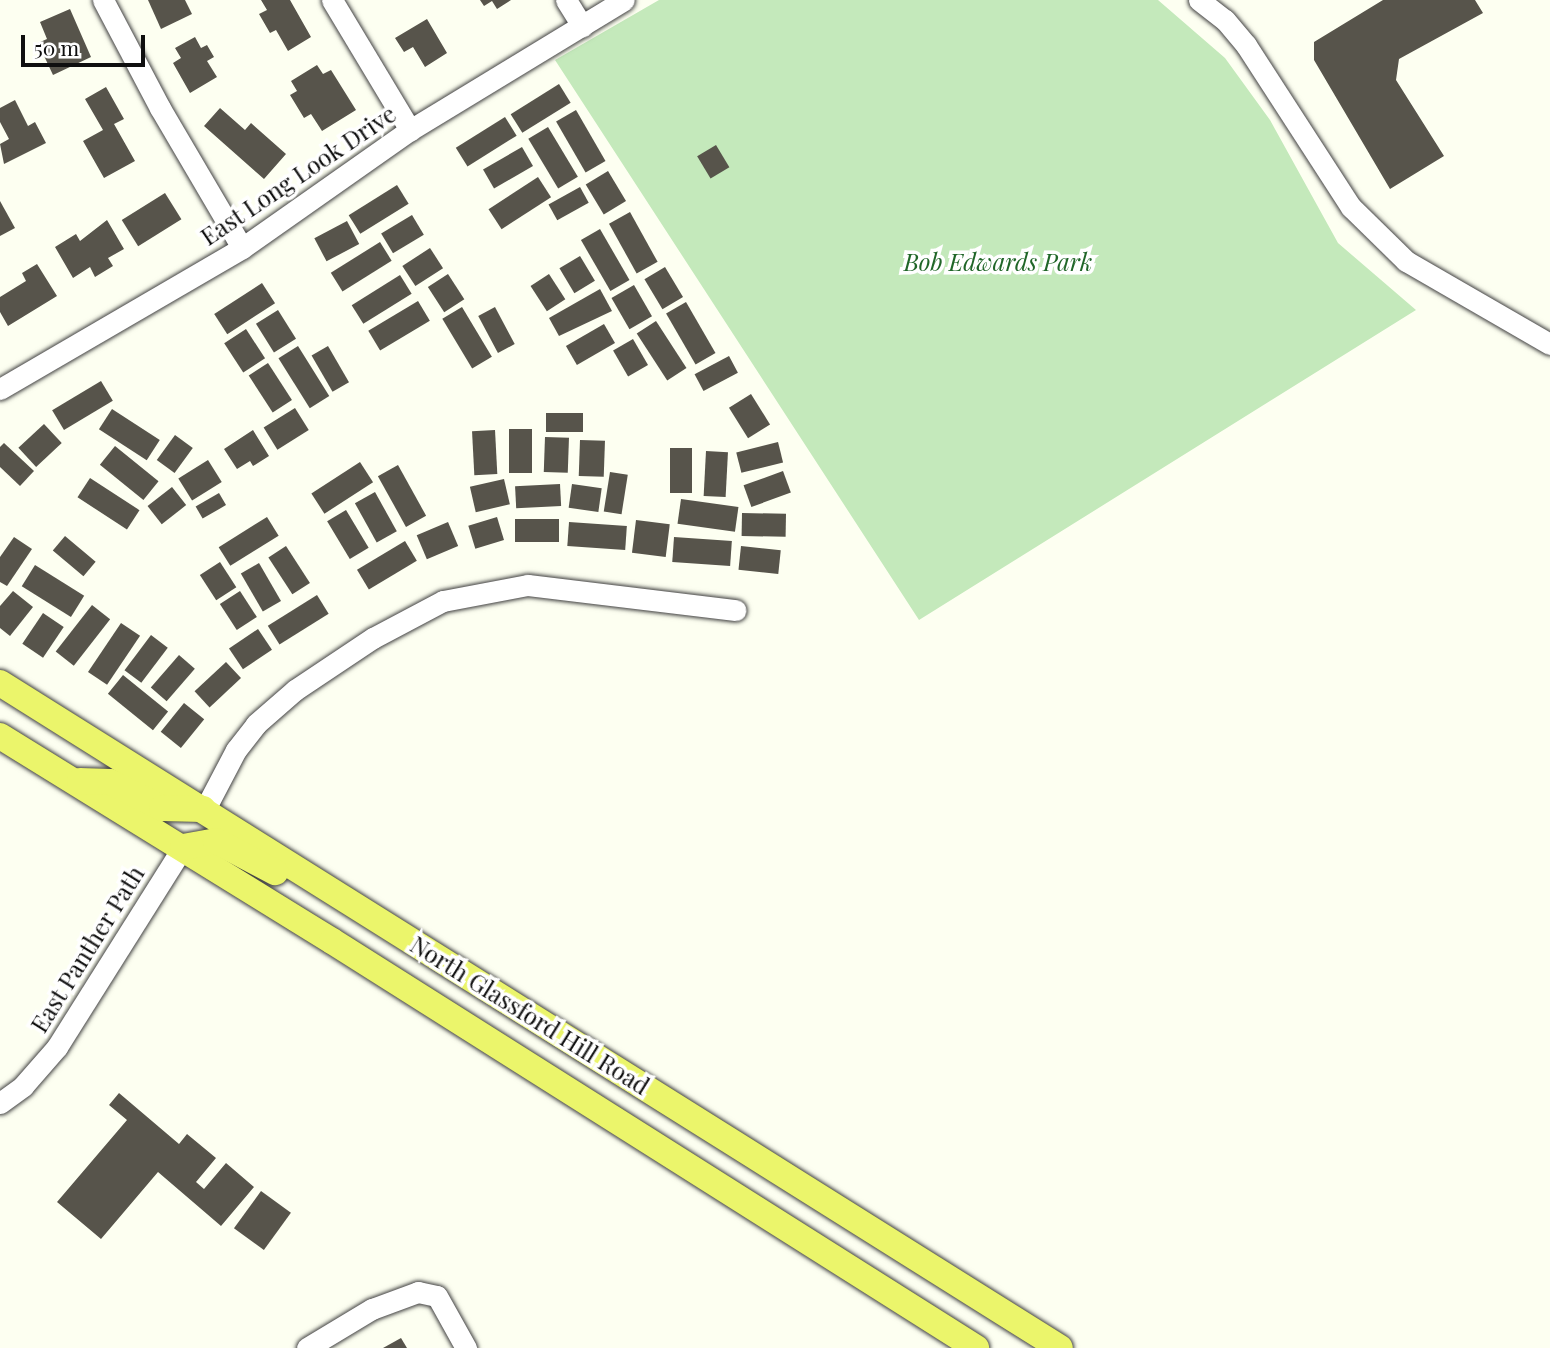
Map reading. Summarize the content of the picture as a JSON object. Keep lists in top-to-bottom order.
{
  "streets": {
    "main road": ["North Glassford Hill Road"],
    "street": ["East Long Look Drive", "East Panther Path"]
  },
  "crossings": [
    ["East Panther Path", "North Glassford Hill Road"]
  ],
  "parks": ["Bob Edwards Park"],
  "scale_bar": "50 m"
}
